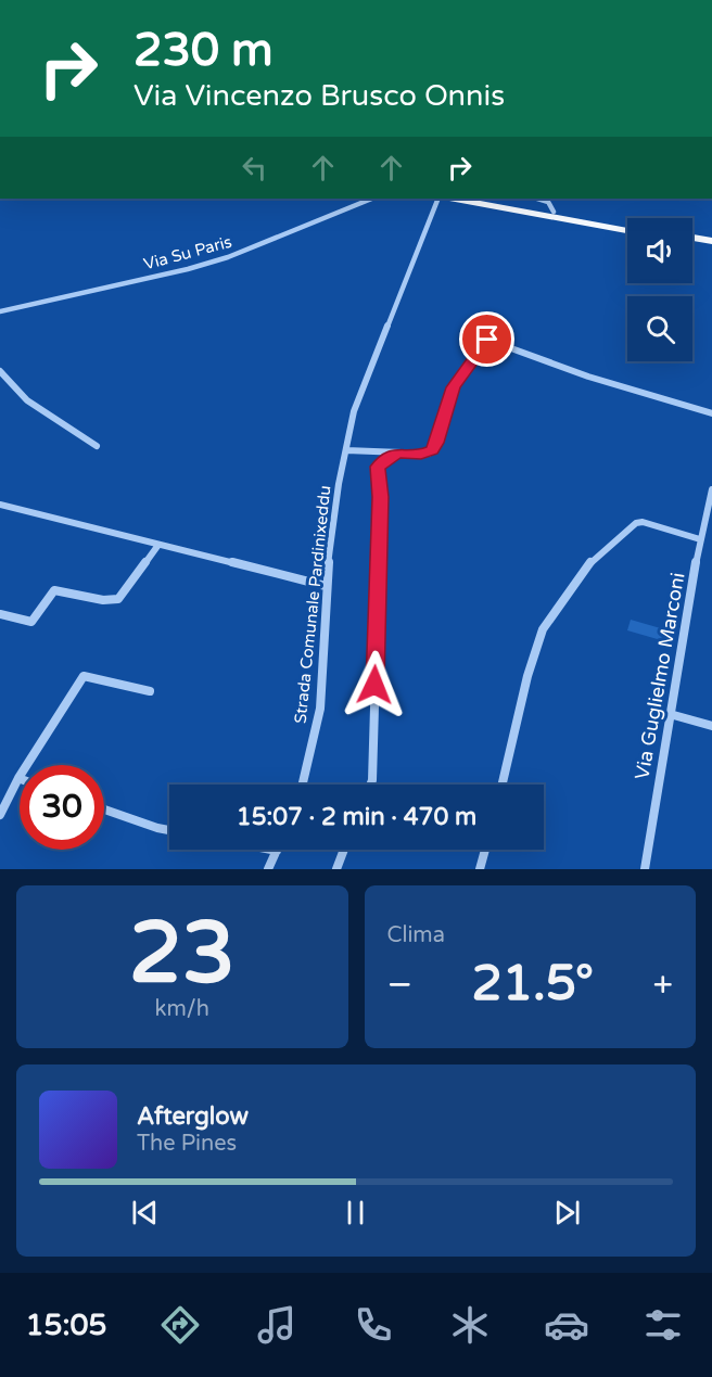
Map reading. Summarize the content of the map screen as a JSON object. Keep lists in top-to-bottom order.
{
  "streets": {
    "street": ["Via Su Paris", "Strada Comunale Pardinixeddu", "Via Guglielmo Marconi"]
  },
  "page": {
    "turn": ["230 m", "Via Vincenzo Brusco Onnis"],
    "limit": "30",
    "trip": "15:07 · 2 min · 470 m",
    "tile": [
      ["23", "km/h"],
      "Clima"
    ],
    "heat": ["−", "21.5°", "+"],
    "song": ["Afterglow", "The Pines"],
    "tabs": "15:05"
  }
}
